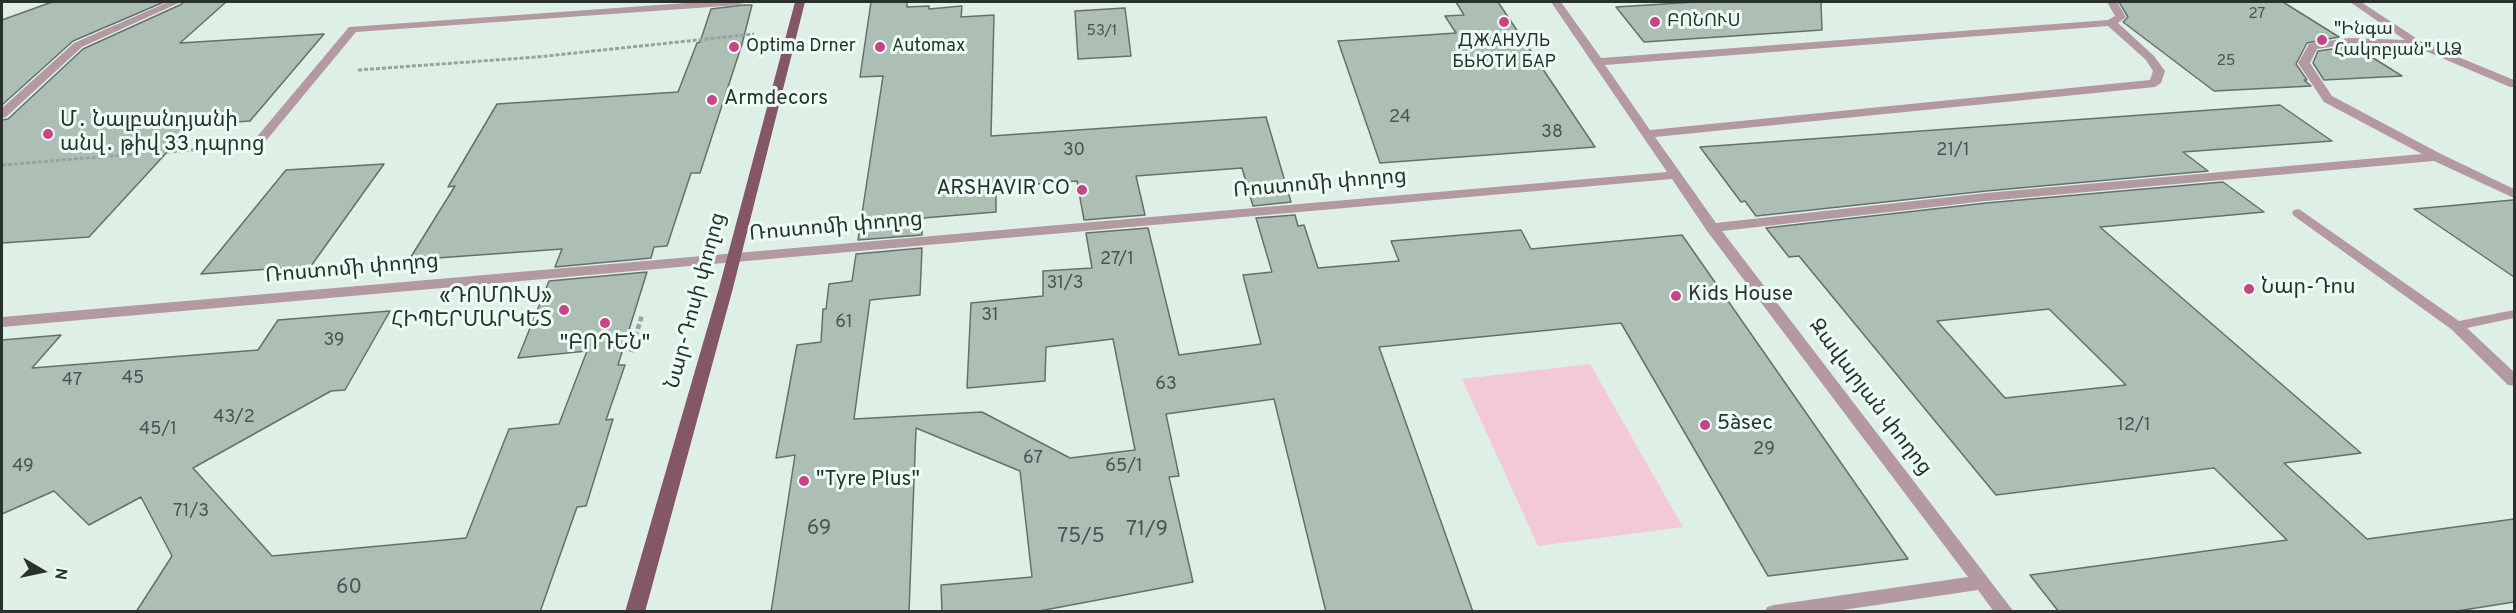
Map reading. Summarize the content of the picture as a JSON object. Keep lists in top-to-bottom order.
{
  "streets": {
    "main road": ["Նար-Դոսի փողոց"],
    "street": ["Ռոստոմի փողոց", "Զավարյան փողոց"]
  },
  "crossings": [
    ["Ռոստոմի փողոց", "Նար-Դոսի փողոց"],
    ["Ռոստոմի փողոց", "Զավարյան փողոց"]
  ],
  "places": [
    "ДЖАНУЛЬ БЬЮТИ БАР",
    "ԲՈՆՈՒՍ",
    "\"Ինգա Հակոբյան\" ԱՁ",
    "Optima Drner",
    "Automax",
    "Armdecors",
    "Մ․ Նալբանդյանի անվ․ թիվ 33 դպրոց",
    "ARSHAVIR CO",
    "Նար-Դոս",
    "Kids House",
    "«ԴՈՄՈՒՍ» ՀԻՊԵՐՄԱՐԿԵՏ",
    "\"ԲՈԴԵՆ\"",
    "5àsec",
    "\"Tyre Plus\""
  ],
  "house_numbers": [
    "27",
    "53/1",
    "25",
    "24",
    "38",
    "30",
    "21/1",
    "27/1",
    "31/3",
    "31",
    "61",
    "39",
    "45",
    "47",
    "63",
    "43/2",
    "12/1",
    "45/1",
    "29",
    "67",
    "49",
    "65/1",
    "71/3",
    "69",
    "71/9",
    "75/5",
    "60"
  ],
  "north": "right"
}
